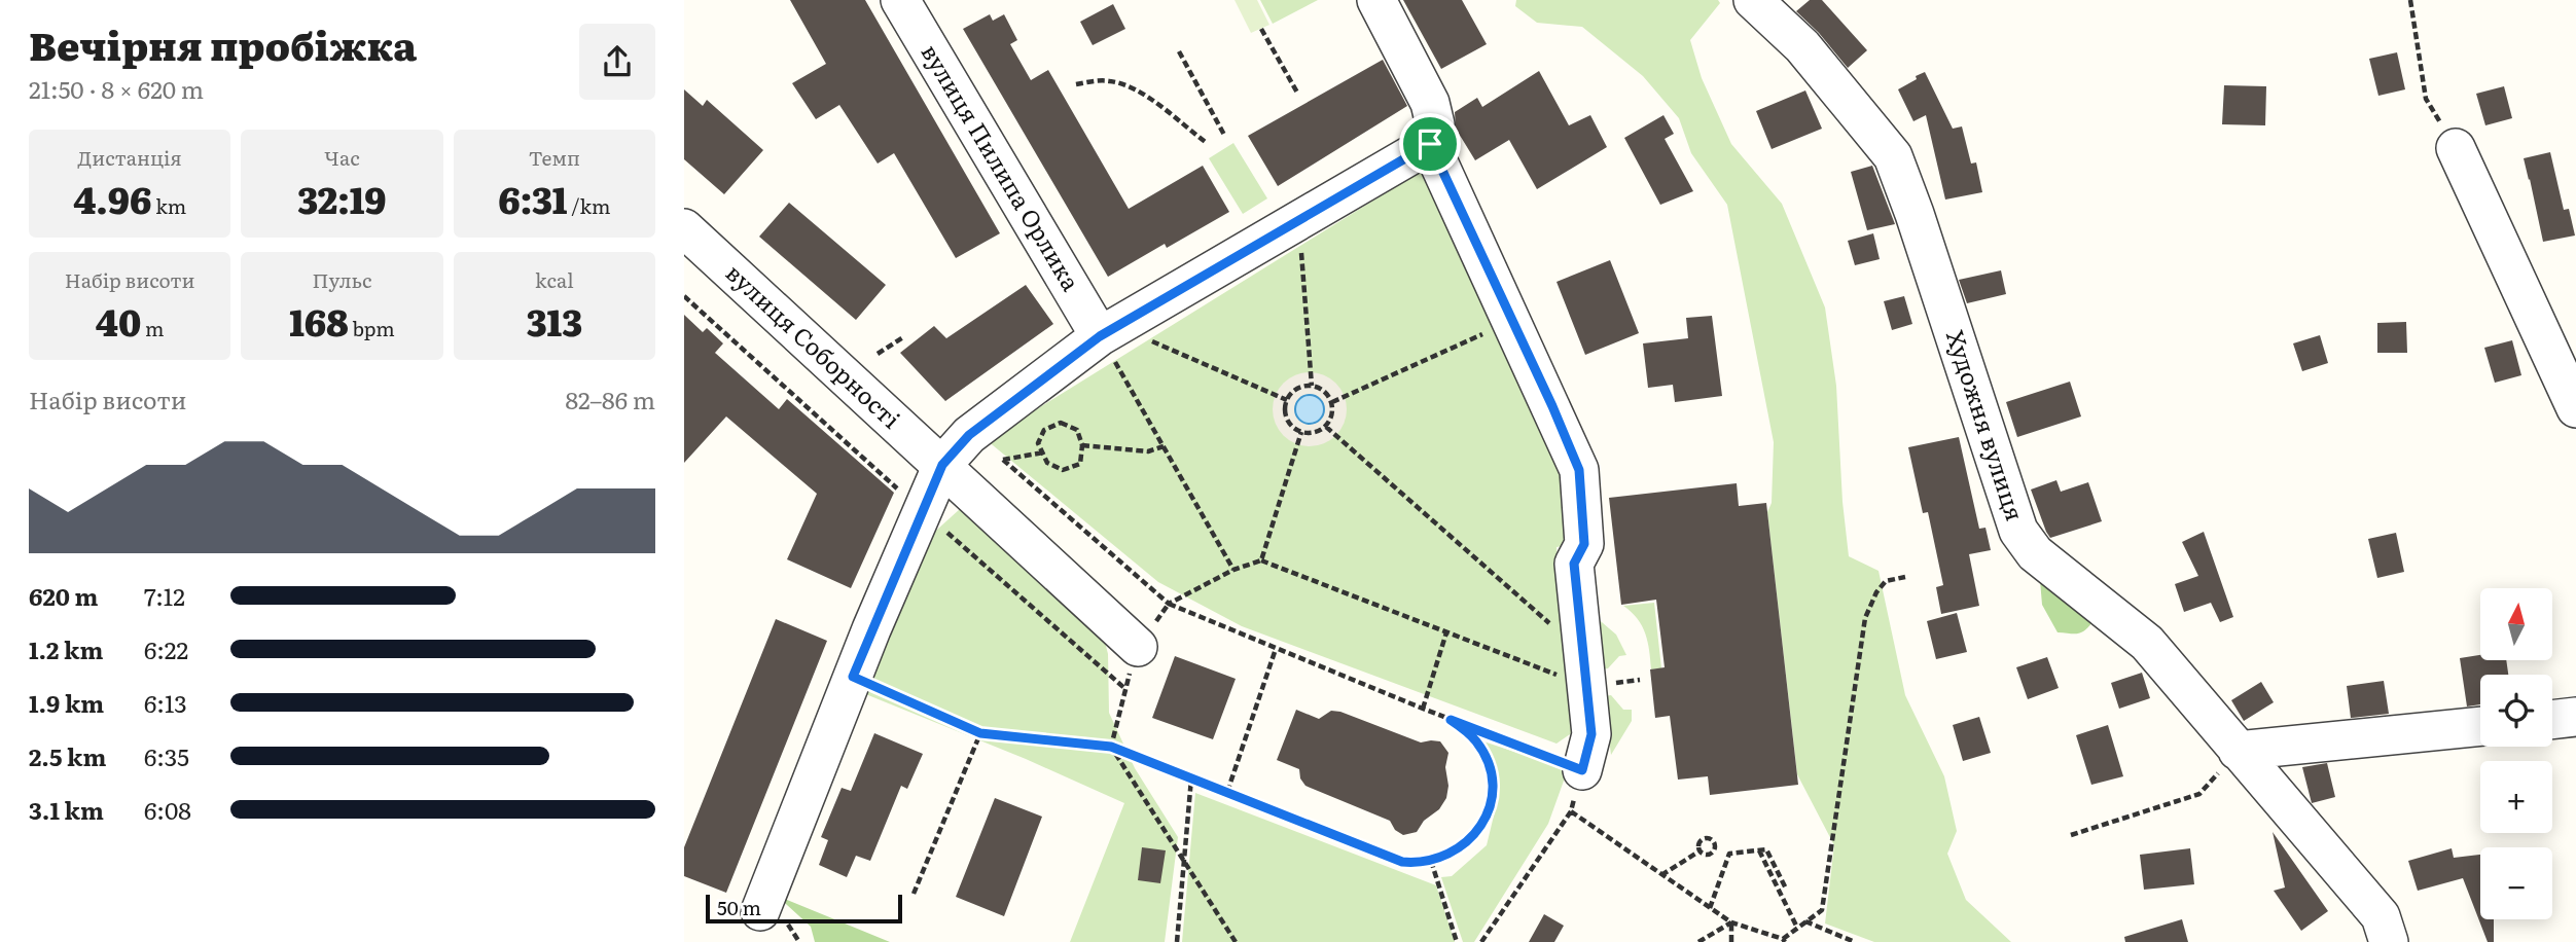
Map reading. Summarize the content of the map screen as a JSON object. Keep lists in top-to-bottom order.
{
  "streets": {
    "street": ["вулиця Пилипа Орлика", "вулиця Соборності", "Художня вулиця"]
  },
  "scale_bar": "50 m",
  "north": "top",
  "page": {
    "heading": ["Вечірня пробіжка", "21:50 · 8 × 620 m"],
    "stats": [
      ["Дистанція", "4.96 km"],
      ["Час", "32:19"],
      ["Темп", "6:31 /km"],
      ["Набір висоти", "40 m"],
      ["Пульс", "168 bpm"],
      ["kcal", "313"]
    ],
    "chart": ["Набір висоти", "82–86 m"],
    "list": [
      {
        "name": "620 m",
        "note": "7:12"
      },
      {
        "name": "1.2 km",
        "note": "6:22"
      },
      {
        "name": "1.9 km",
        "note": "6:13"
      },
      {
        "name": "2.5 km",
        "note": "6:35"
      },
      {
        "name": "3.1 km",
        "note": "6:08"
      }
    ],
    "map_buttons": ["+", "−"],
    "scale": "50 m"
  }
}
